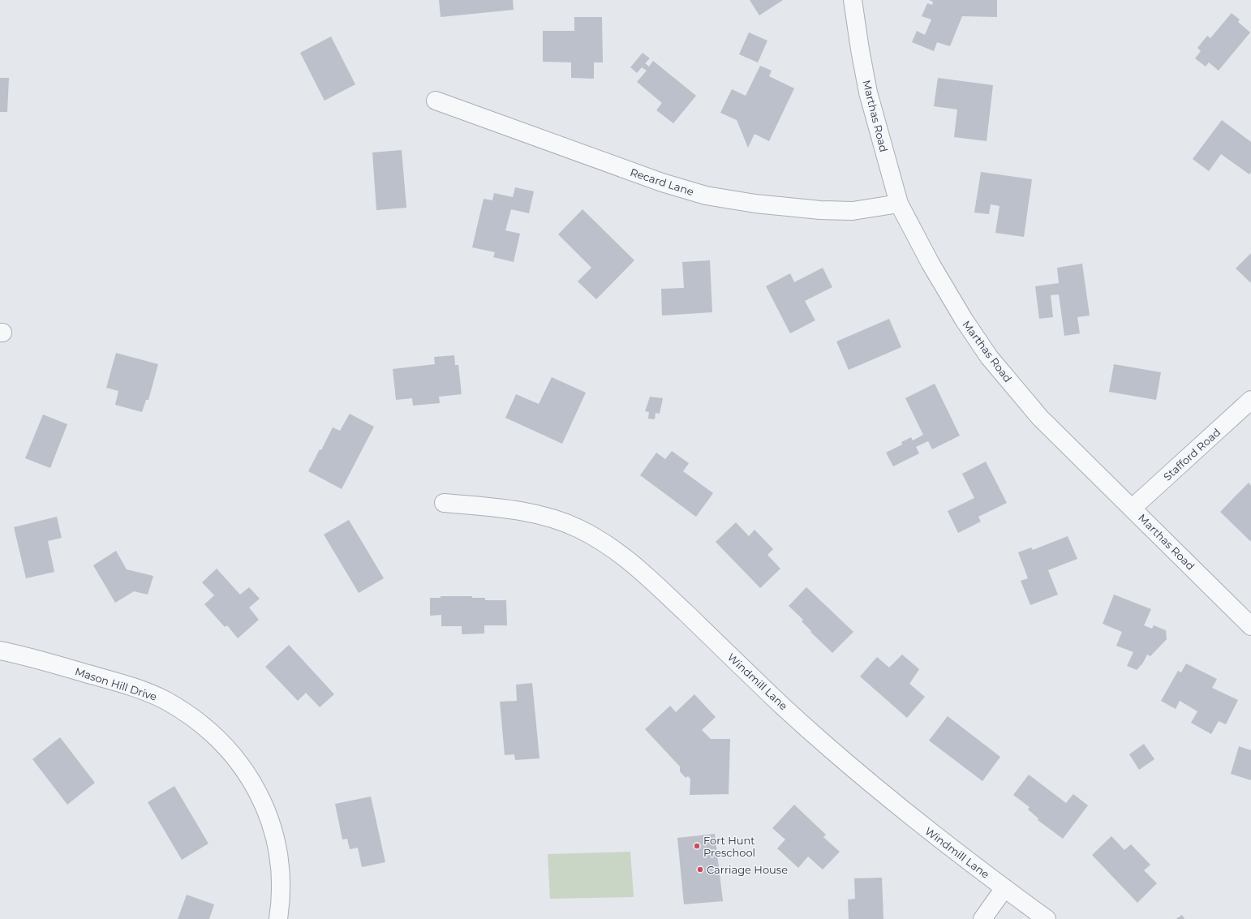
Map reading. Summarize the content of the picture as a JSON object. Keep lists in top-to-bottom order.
{
  "streets": {
    "street": [
      "Marthas Road",
      "Recard Lane",
      "Stafford Road",
      "Windmill Lane",
      "Mason Hill Drive"
    ]
  },
  "crossings": [
    ["Marthas Road", "Recard Lane"],
    ["Marthas Road", "Stafford Road"]
  ],
  "places": ["Fort Hunt Preschool", "Carriage House"]
}
